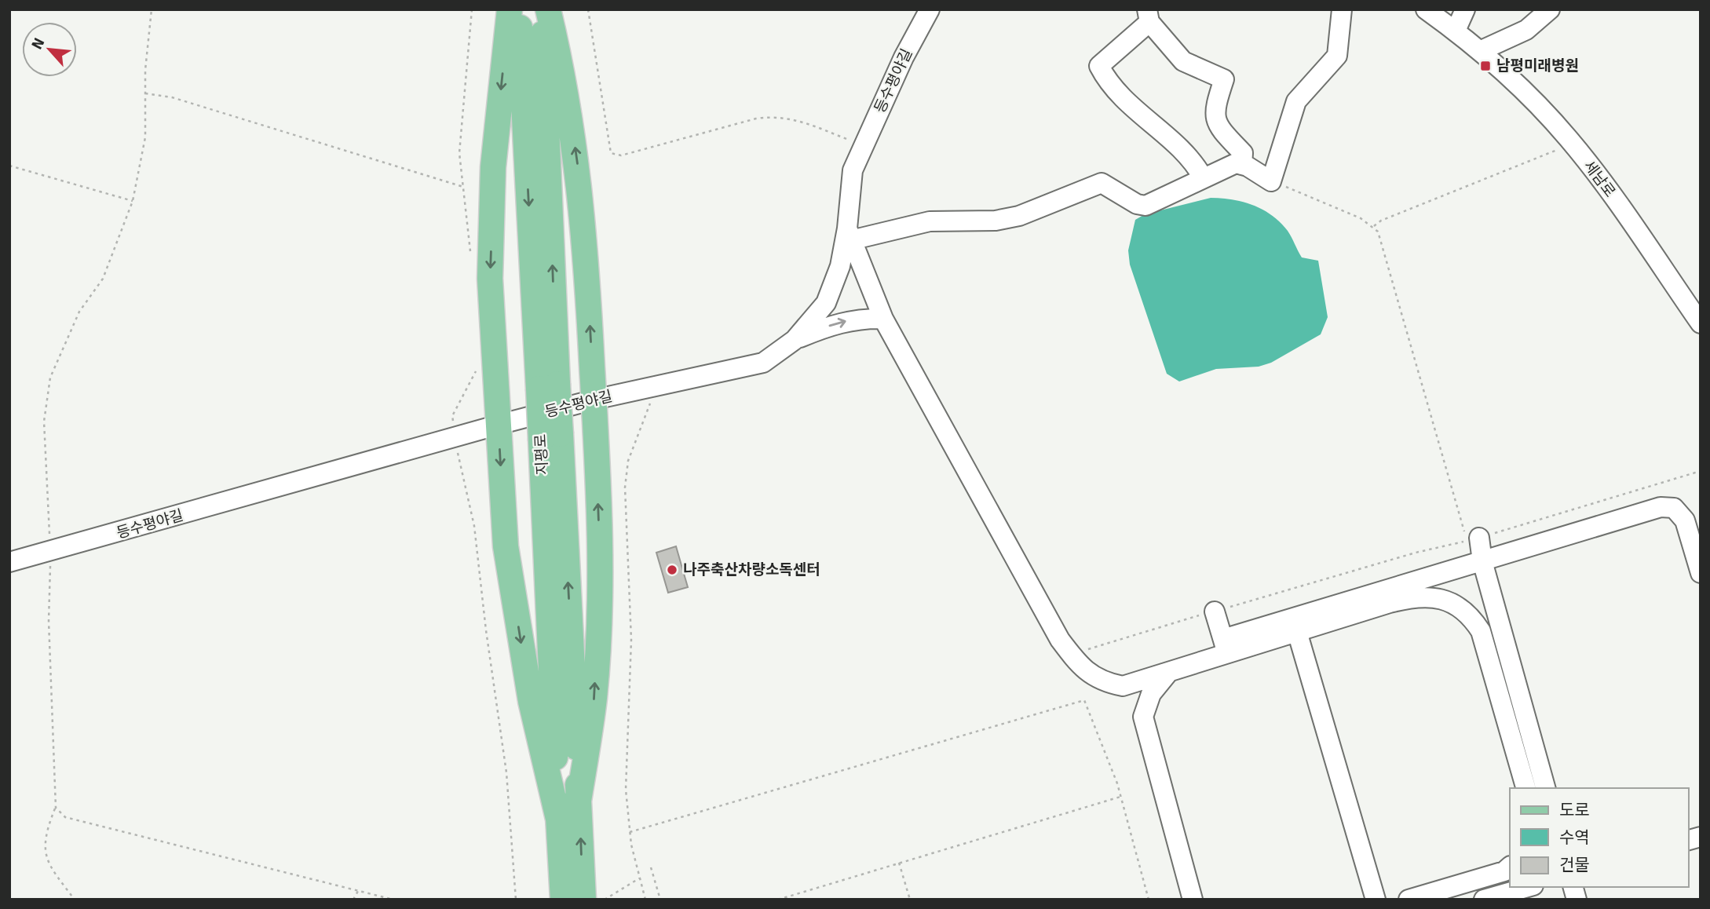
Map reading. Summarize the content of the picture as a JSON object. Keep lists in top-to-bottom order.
{
  "streets": {
    "main road": ["지평로"],
    "street": ["등수평야길", "세남로"]
  },
  "places": {
    "transit": ["남평미래병원"],
    "other": ["나주축산차량소독센터"]
  },
  "legend": ["도로", "수역", "건물"],
  "north": "top left"
}
